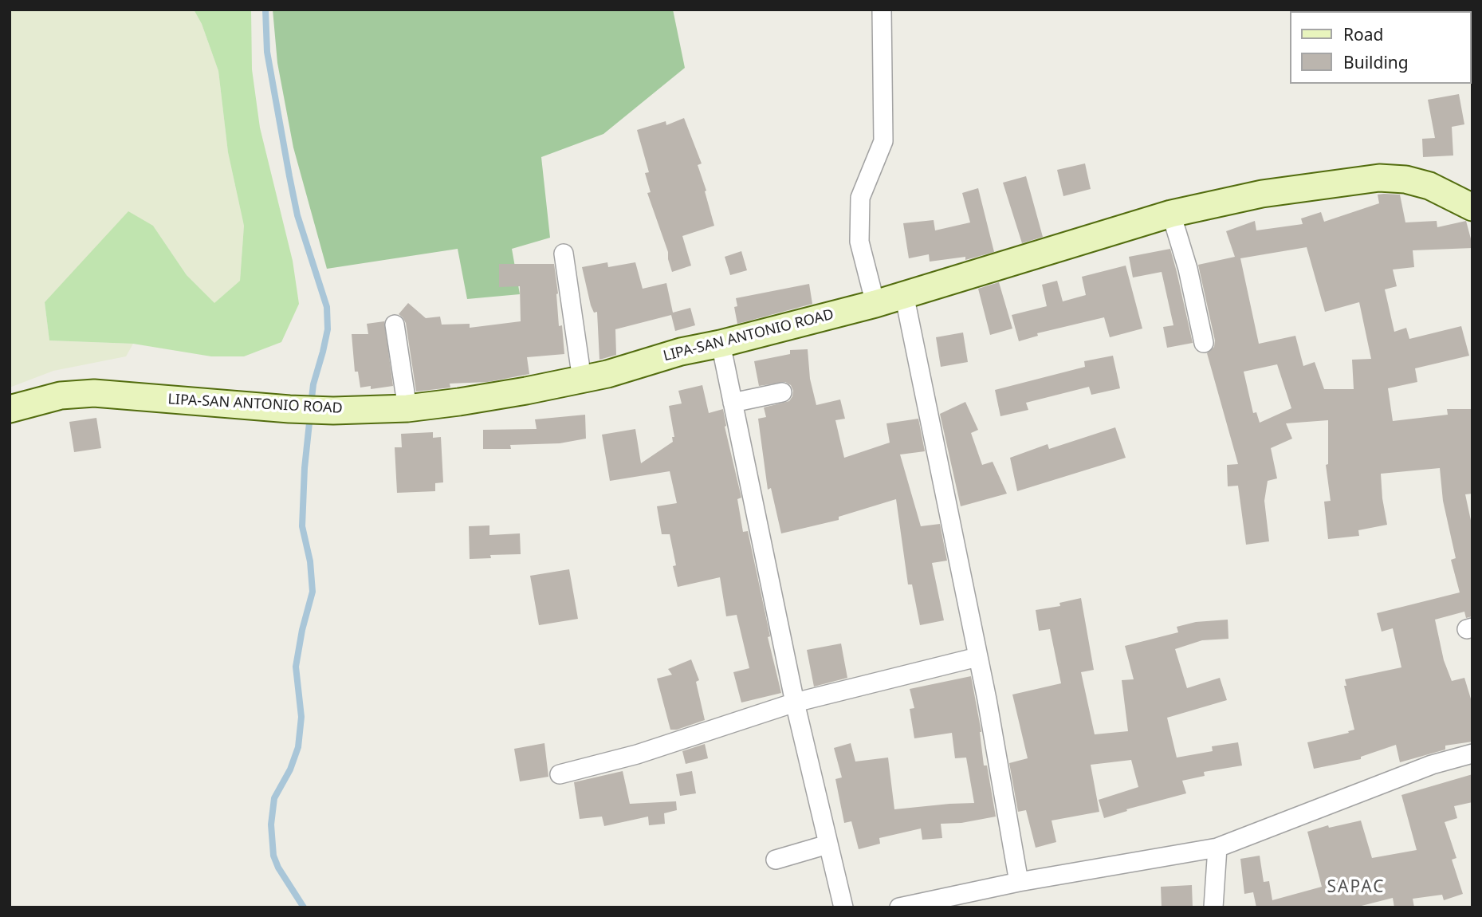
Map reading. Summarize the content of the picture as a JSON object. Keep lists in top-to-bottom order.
{
  "streets": {
    "main road": ["LIPA-SAN ANTONIO ROAD"]
  },
  "districts": ["SAPAC"],
  "legend": ["Road", "Building"]
}
